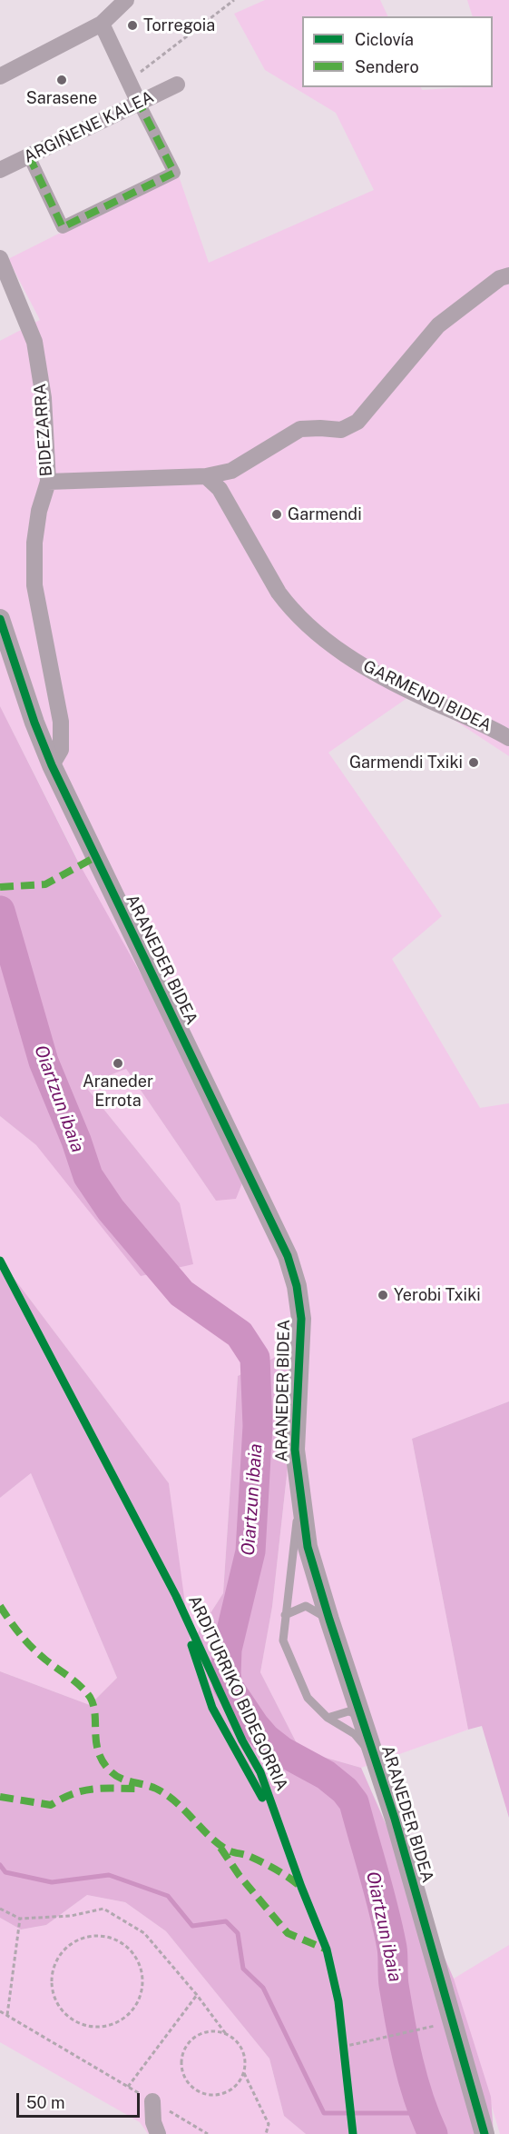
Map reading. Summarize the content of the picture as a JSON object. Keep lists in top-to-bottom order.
{
  "streets": {
    "street": [
      "ARGIÑENE KALEA",
      "BIDEZARRA",
      "GARMENDI BIDEA",
      "ARANEDER BIDEA"
    ],
    "cycle path": ["ARDITURRIKO BIDEGORRIA"]
  },
  "crossings": [
    ["BIDEZARRA", "ARANEDER BIDEA"]
  ],
  "water": ["Oiartzun ibaia"],
  "places": [
    "Torregoia",
    "Sarasene",
    "Garmendi",
    "Garmendi Txiki",
    "Araneder Errota",
    "Yerobi Txiki"
  ],
  "legend": ["Ciclovía", "Sendero"],
  "scale_bar": "50 m"
}
